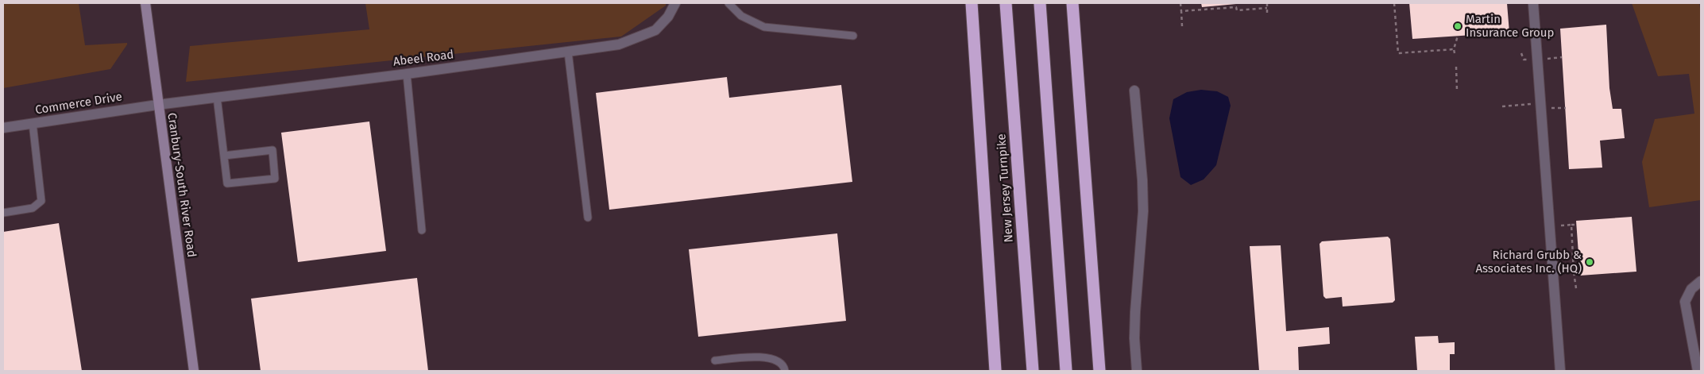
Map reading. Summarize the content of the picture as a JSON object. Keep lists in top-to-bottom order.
{
  "streets": {
    "highway": ["New Jersey Turnpike"],
    "main road": ["Cranbury-South River Road"],
    "street": ["Abeel Road", "Commerce Drive"]
  },
  "crossings": [
    ["Abeel Road", "Commerce Drive"],
    ["Abeel Road", "Cranbury-South River Road"],
    ["Commerce Drive", "Cranbury-South River Road"]
  ],
  "places": ["Martin Insurance Group", "Richard Grubb & Associates Inc. (HQ)"]
}
